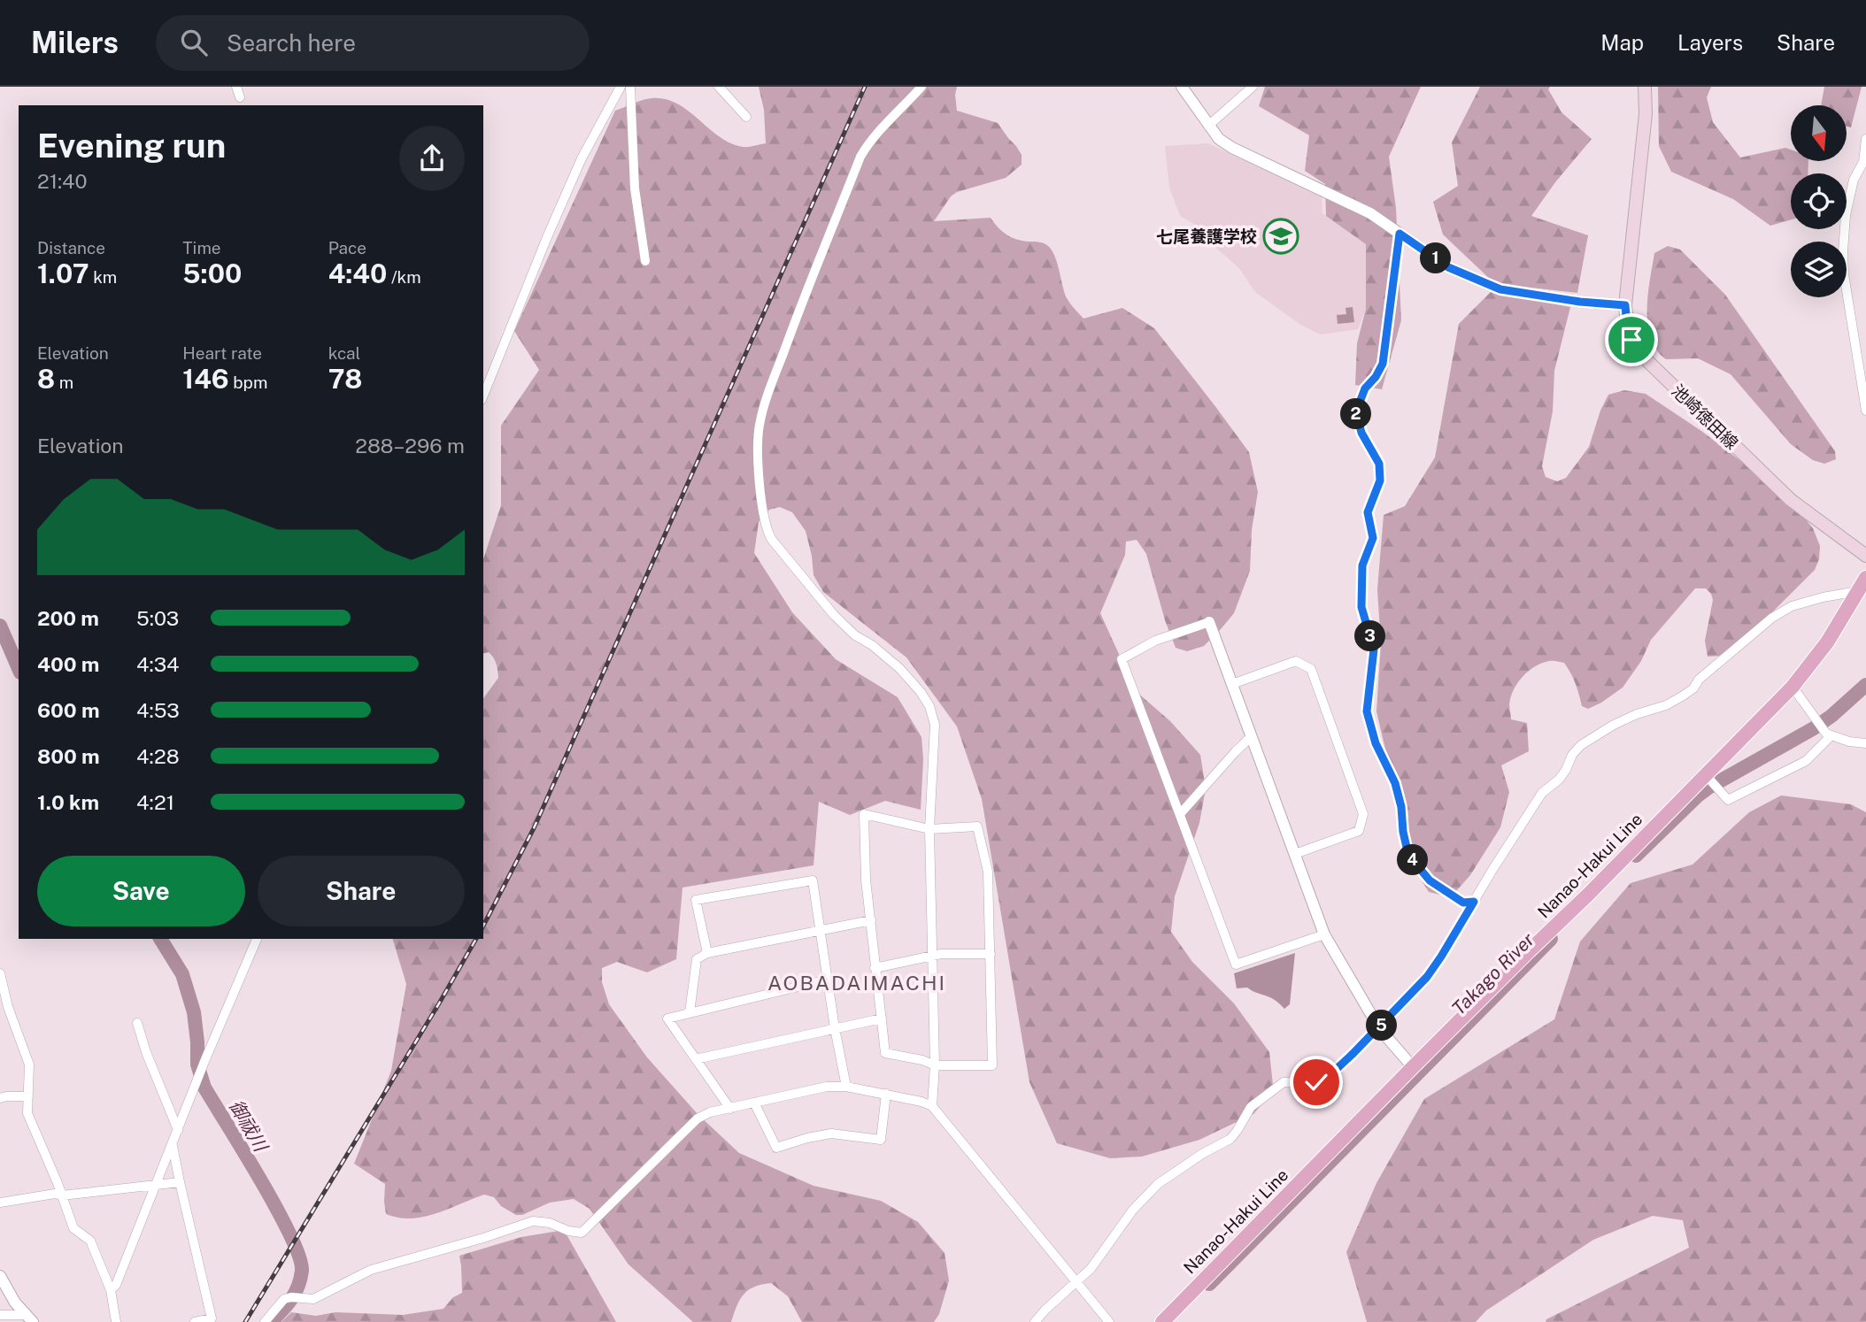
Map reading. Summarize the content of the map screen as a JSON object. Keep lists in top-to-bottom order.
{
  "streets": {
    "main road": ["池崎徳田線", "Nanao-Hakui Line"]
  },
  "districts": ["AOBADAIMACHI"],
  "water": ["Takago River", "御祓川"],
  "places": {
    "school or university": ["七尾養護学校"]
  },
  "north": "bottom",
  "page": {
    "header": "Milers",
    "search": "Search here",
    "nav": ["Map", "Layers", "Share"],
    "heading": ["Evening run", "21:40"],
    "stats": [
      ["Distance", "1.07 km"],
      ["Time", "5:00"],
      ["Pace", "4:40 /km"],
      ["Elevation", "8 m"],
      ["Heart rate", "146 bpm"],
      ["kcal", "78"]
    ],
    "pins": [
      "1",
      "2",
      "3",
      "4",
      "5"
    ],
    "chart": ["Elevation", "288–296 m"],
    "list": [
      {
        "name": "200 m",
        "note": "5:03"
      },
      {
        "name": "400 m",
        "note": "4:34"
      },
      {
        "name": "600 m",
        "note": "4:53"
      },
      {
        "name": "800 m",
        "note": "4:28"
      },
      {
        "name": "1.0 km",
        "note": "4:21"
      }
    ],
    "buttons": ["Save", "Share"]
  }
}
